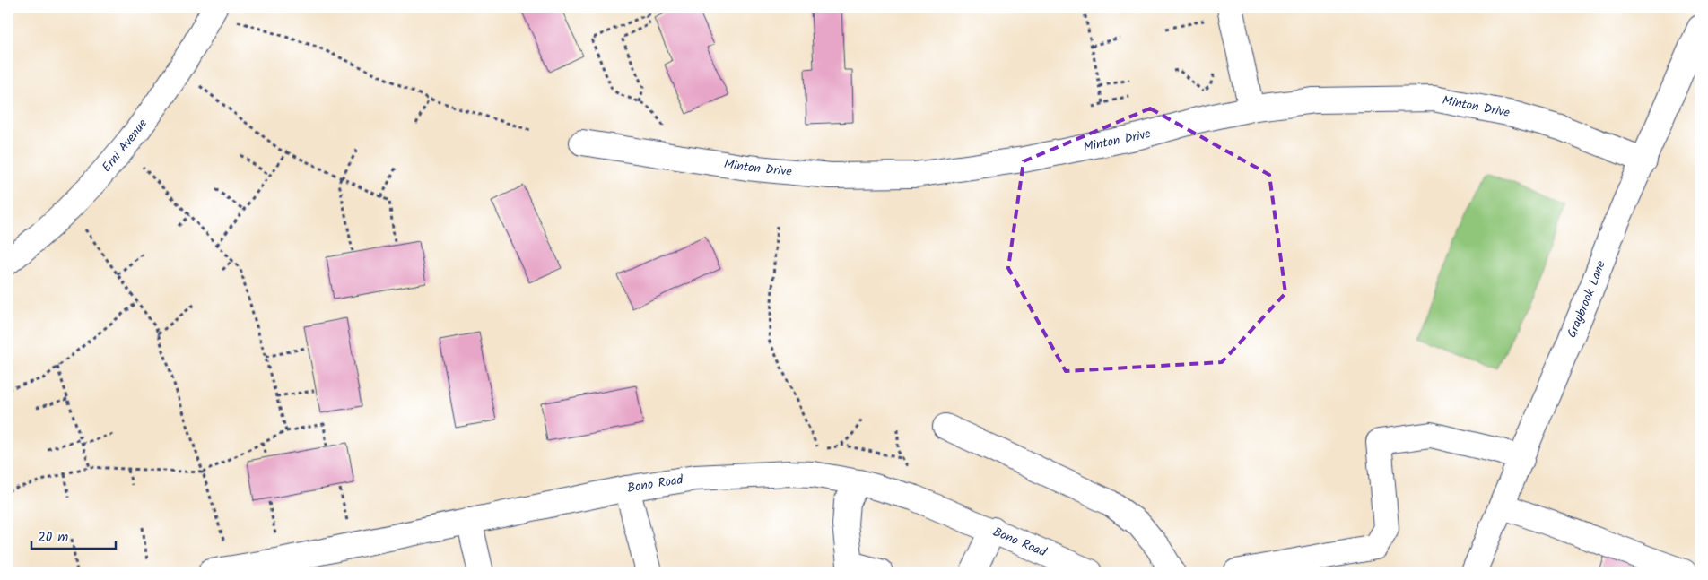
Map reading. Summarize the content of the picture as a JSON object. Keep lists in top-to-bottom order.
{
  "streets": {
    "street": [
      "Minton Drive",
      "Erni Avenue",
      "Graybrook Lane",
      "Bono Road"
    ]
  },
  "crossings": [
    ["Minton Drive", "Graybrook Lane"]
  ],
  "scale_bar": "20 m"
}
